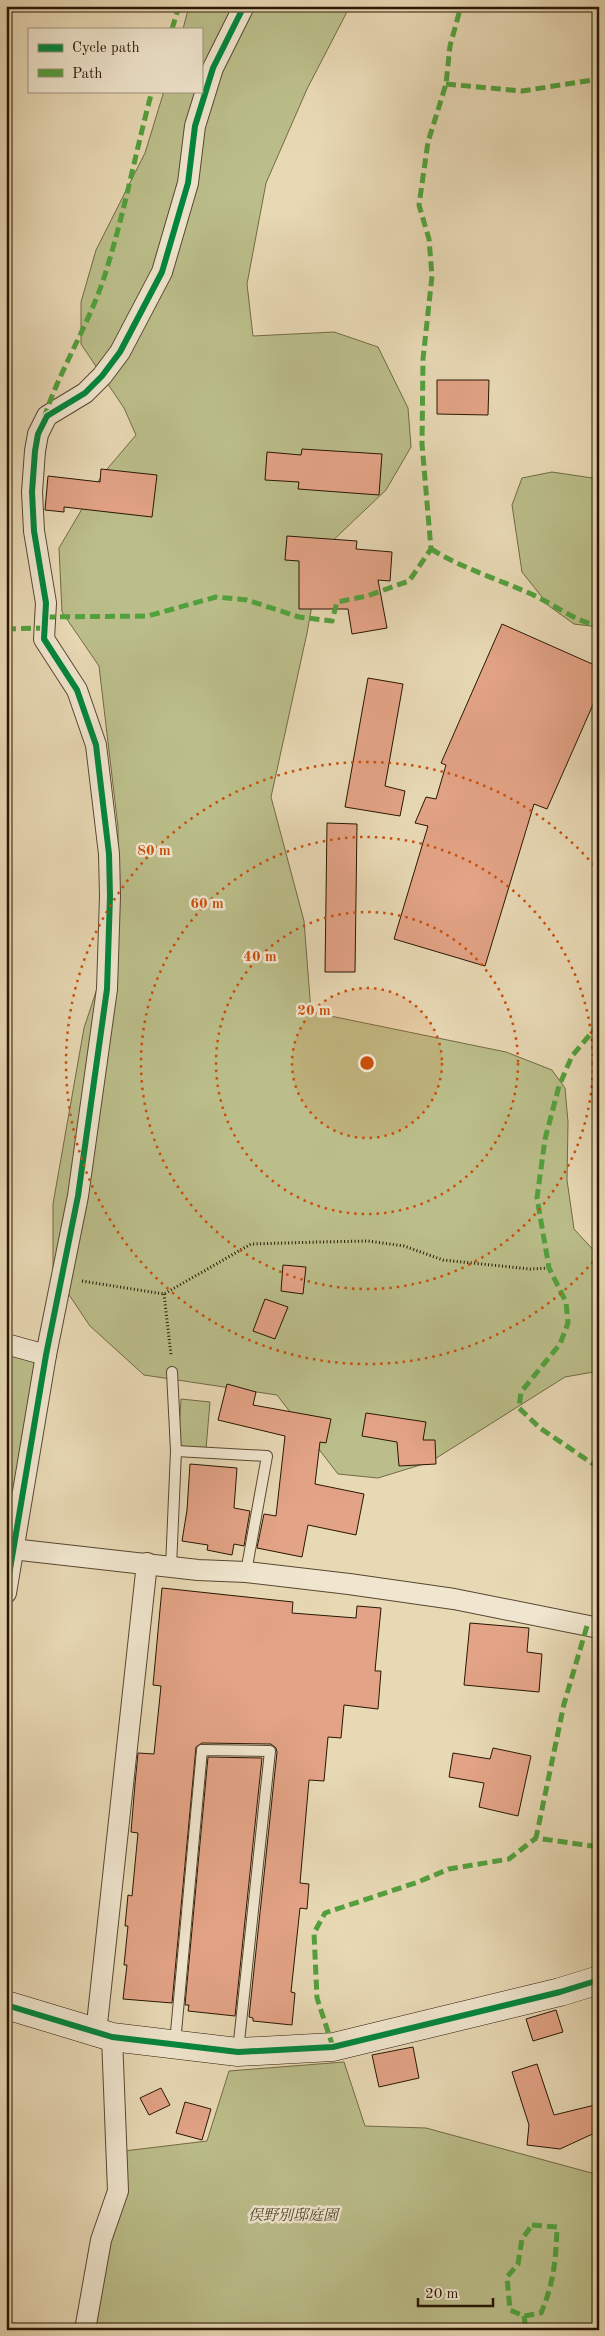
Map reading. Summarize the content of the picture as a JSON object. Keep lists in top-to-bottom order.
{
  "parks": ["俣野別邸庭園"],
  "legend": ["Cycle path", "Path"],
  "scale_bar": "20 m",
  "rings": [
    "80 m",
    "60 m",
    "40 m",
    "20 m"
  ]
}
